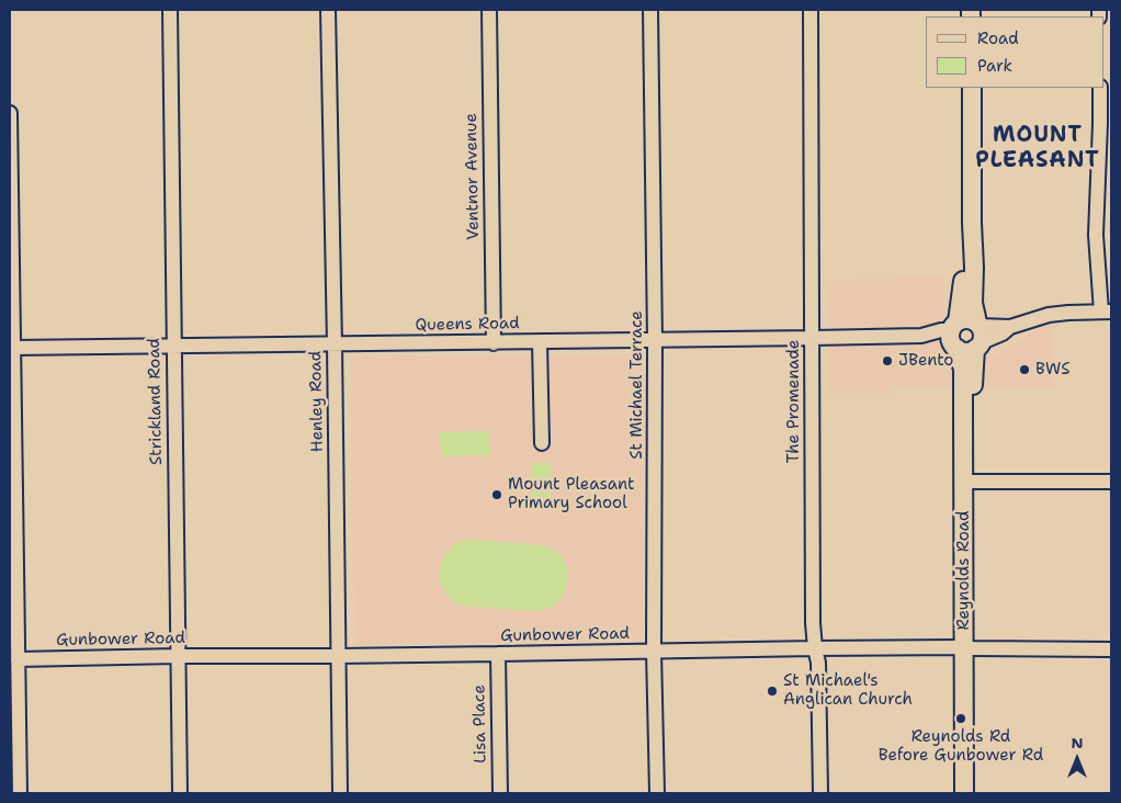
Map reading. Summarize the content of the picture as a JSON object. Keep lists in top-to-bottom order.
{
  "streets": {
    "main road": ["Reynolds Road"],
    "street": [
      "Ventnor Avenue",
      "Queens Road",
      "St Michael Terrace",
      "Strickland Road",
      "Henley Road",
      "The Promenade",
      "Gunbower Road",
      "Lisa Place"
    ]
  },
  "crossings": [
    ["Ventnor Avenue", "Queens Road"],
    ["Queens Road", "St Michael Terrace"],
    ["Queens Road", "Strickland Road"],
    ["Queens Road", "Henley Road"],
    ["Queens Road", "The Promenade"],
    ["Queens Road", "Reynolds Road"],
    ["St Michael Terrace", "Gunbower Road"],
    ["Strickland Road", "Gunbower Road"],
    ["Henley Road", "Gunbower Road"],
    ["The Promenade", "Gunbower Road"],
    ["Reynolds Road", "Gunbower Road"],
    ["Gunbower Road", "Lisa Place"]
  ],
  "districts": ["MOUNT PLEASANT"],
  "places": [
    "JBento",
    "BWS",
    "Mount Pleasant Primary School",
    "St Michael's Anglican Church",
    "Reynolds Rd Before Gunbower Rd"
  ],
  "legend": ["Road", "Park"],
  "north": "top"
}
